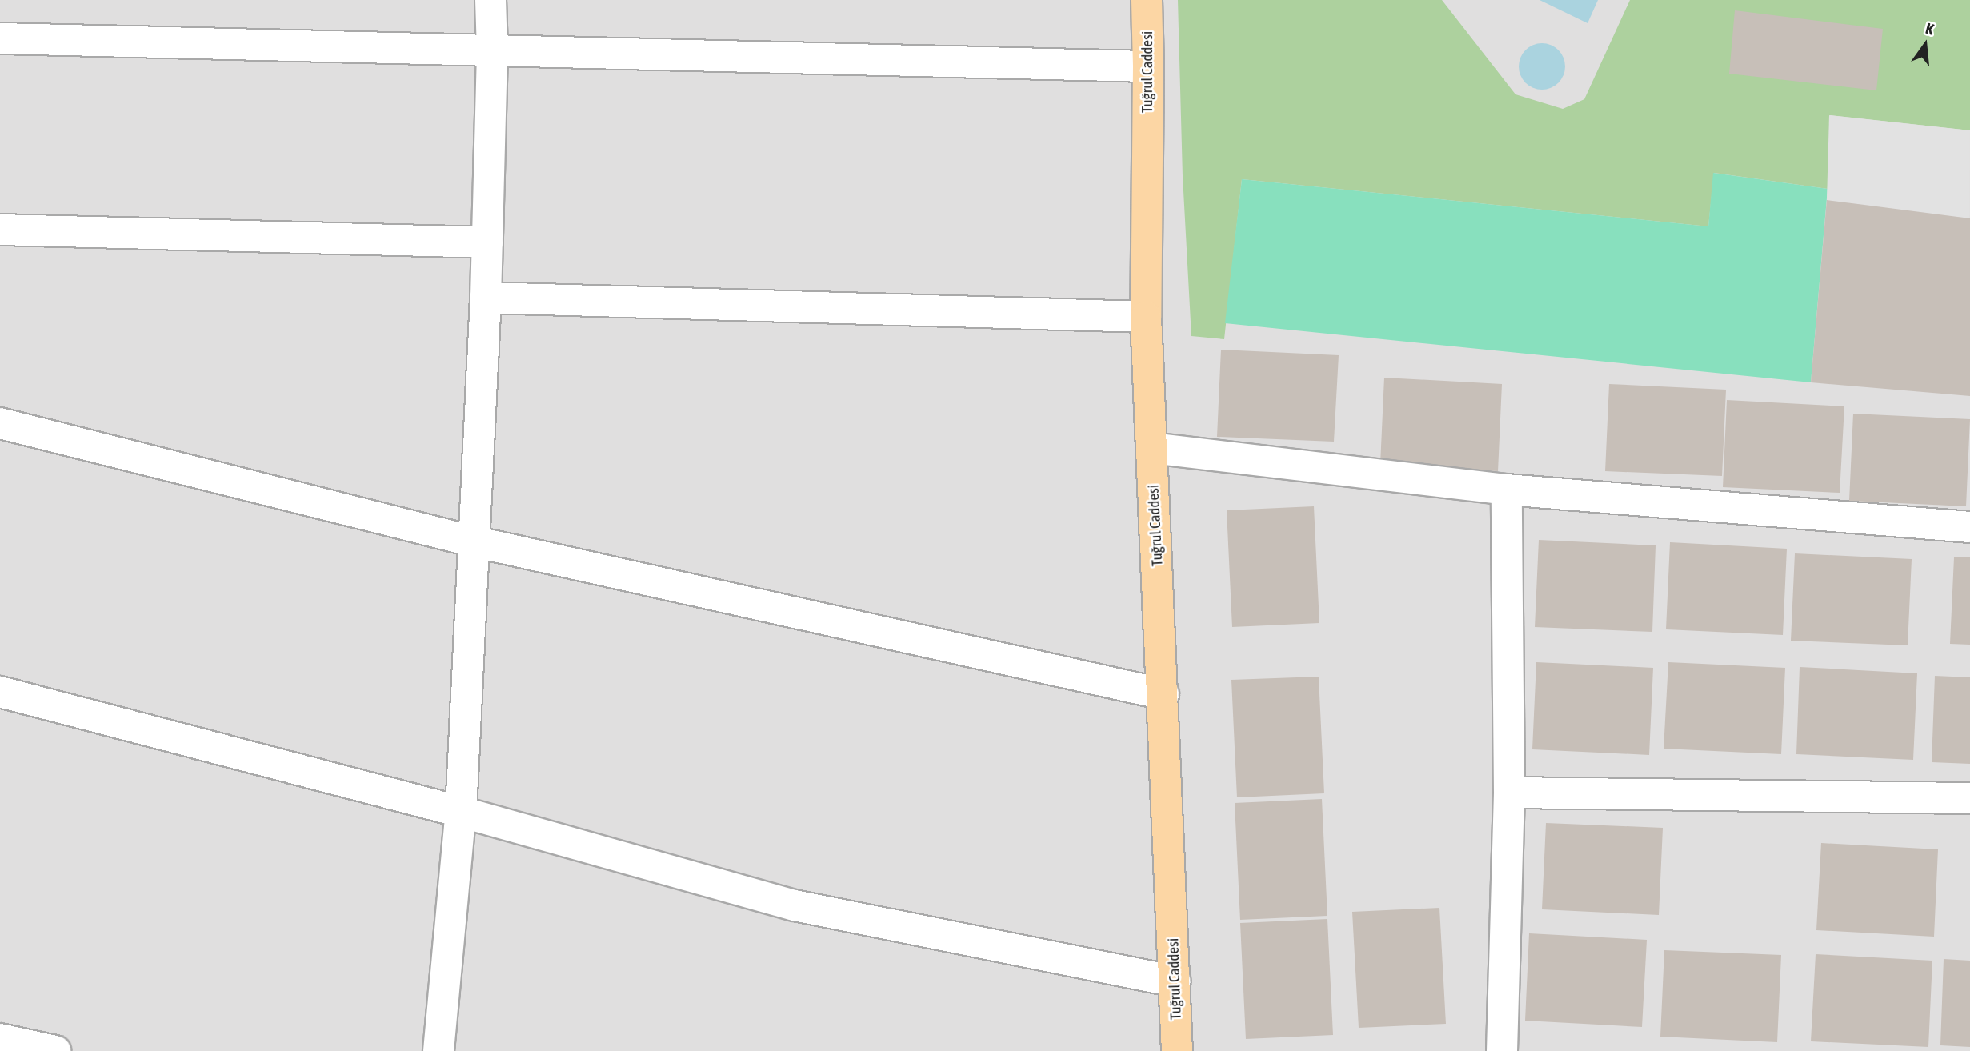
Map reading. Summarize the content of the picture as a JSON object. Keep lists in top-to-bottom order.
{
  "streets": {
    "main road": ["Tuğrul Caddesi"]
  },
  "north": "top"
}
